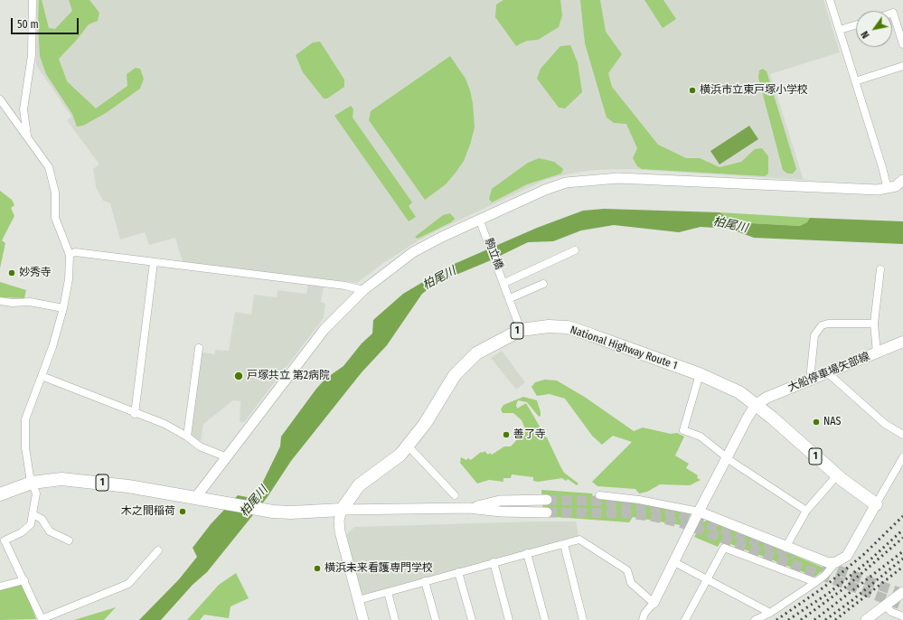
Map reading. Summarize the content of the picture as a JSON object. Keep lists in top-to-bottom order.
{
  "streets": {
    "highway": ["1", "National Highway Route 1"],
    "main road": ["大船停車場矢部線"],
    "street": ["駒立橋"]
  },
  "crossings": [
    ["駒立橋", "National Highway Route 1"],
    ["1", "National Highway Route 1"],
    ["National Highway Route 1", "大船停車場矢部線"]
  ],
  "water": ["柏尾川"],
  "places": [
    "横浜市立東戸塚小学校",
    "妙秀寺",
    "戸塚共立 第2病院",
    "NAS",
    "善了寺",
    "木之間稲荷",
    "横浜未来看護専門学校"
  ],
  "scale_bar": "50 m",
  "north": "bottom left"
}
